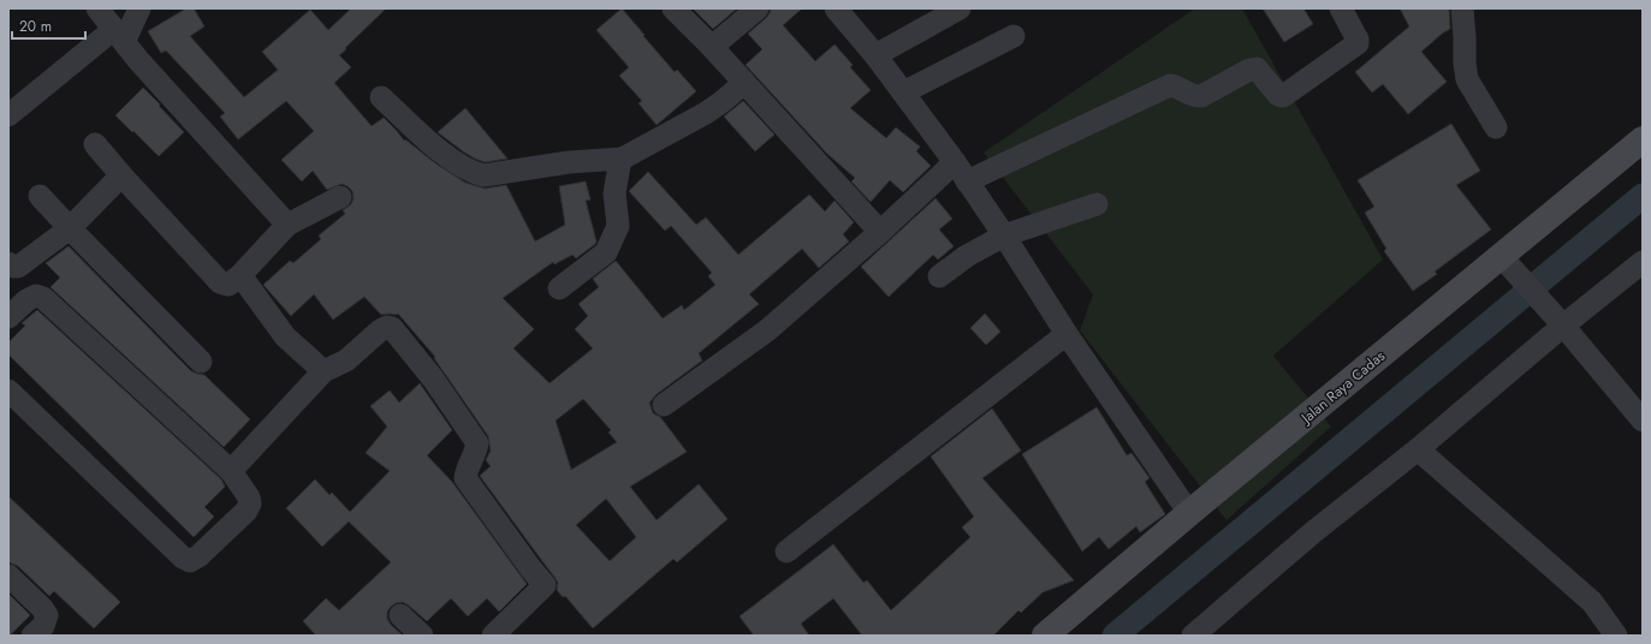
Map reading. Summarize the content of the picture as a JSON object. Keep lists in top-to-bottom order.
{
  "streets": {
    "street": ["Jalan Raya Cadas"]
  },
  "scale_bar": "20 m"
}
